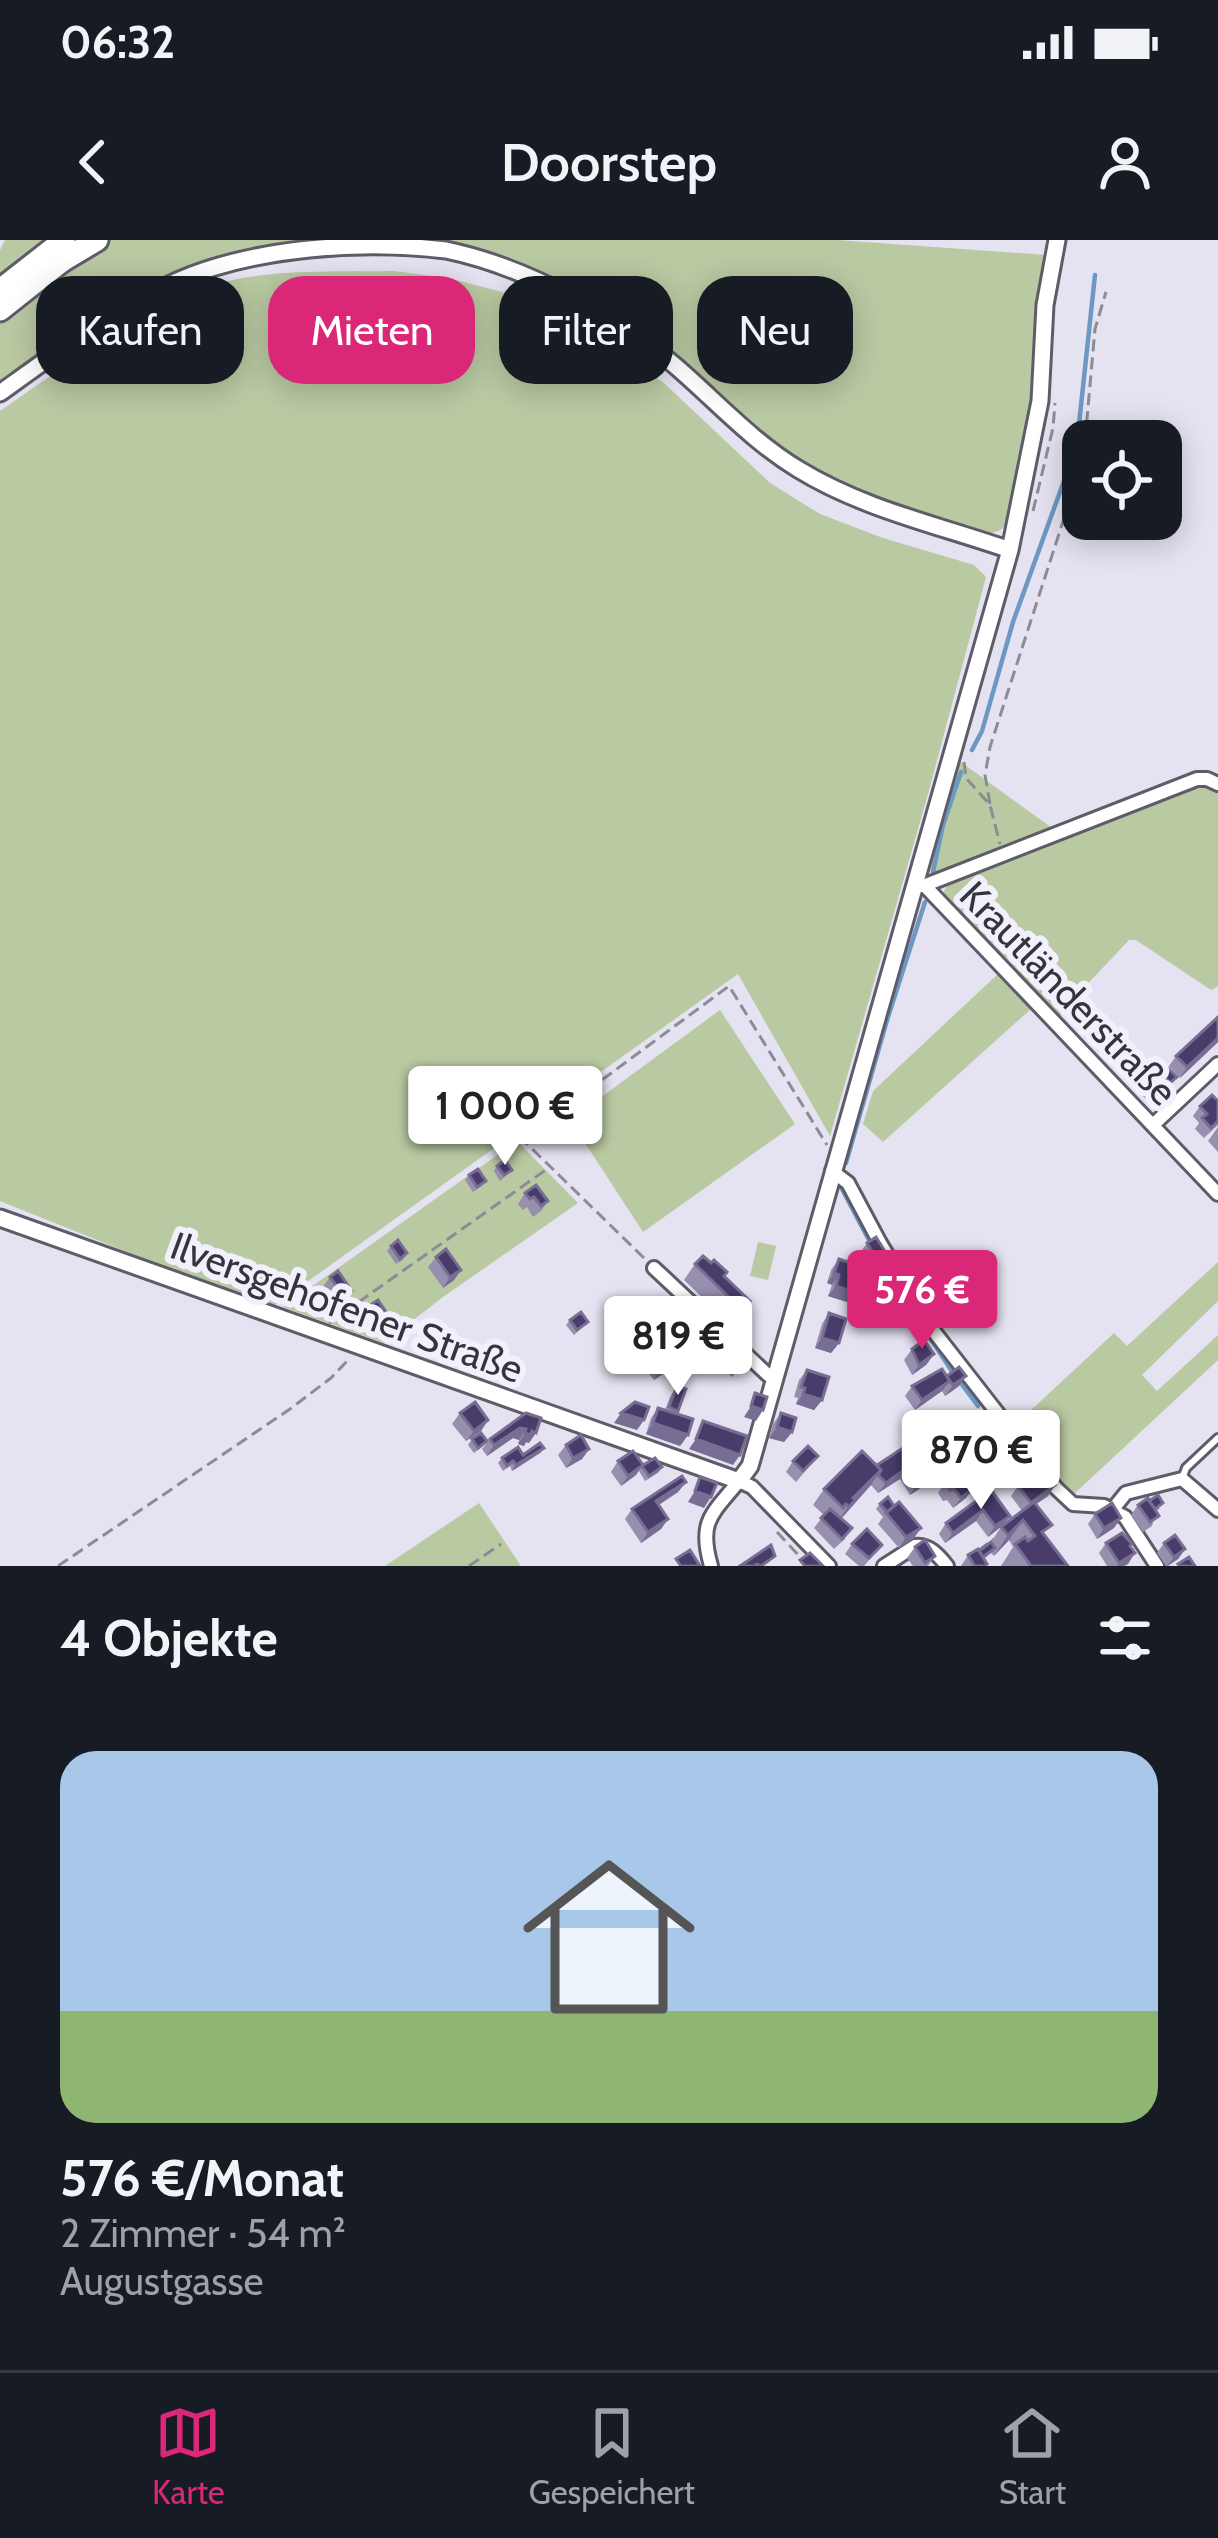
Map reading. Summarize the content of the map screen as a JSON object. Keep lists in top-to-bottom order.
{
  "streets": {
    "street": ["Krautländerstraße", "Ilversgehofener Straße"]
  },
  "page": {
    "status": "06:32",
    "header": "Doorstep",
    "chip": [
      "Kaufen",
      "Mieten",
      "Filter",
      "Neu"
    ],
    "price": [
      "1 000 €",
      "576 €",
      "819 €",
      "870 €"
    ],
    "heading": "4 Objekte",
    "list": [
      {
        "name": "576 €/Monat",
        "note": "2 Zimmer · 54 m² · Augustgasse"
      }
    ],
    "tabs": ["Karte", "Gespeichert", "Start"]
  }
}
